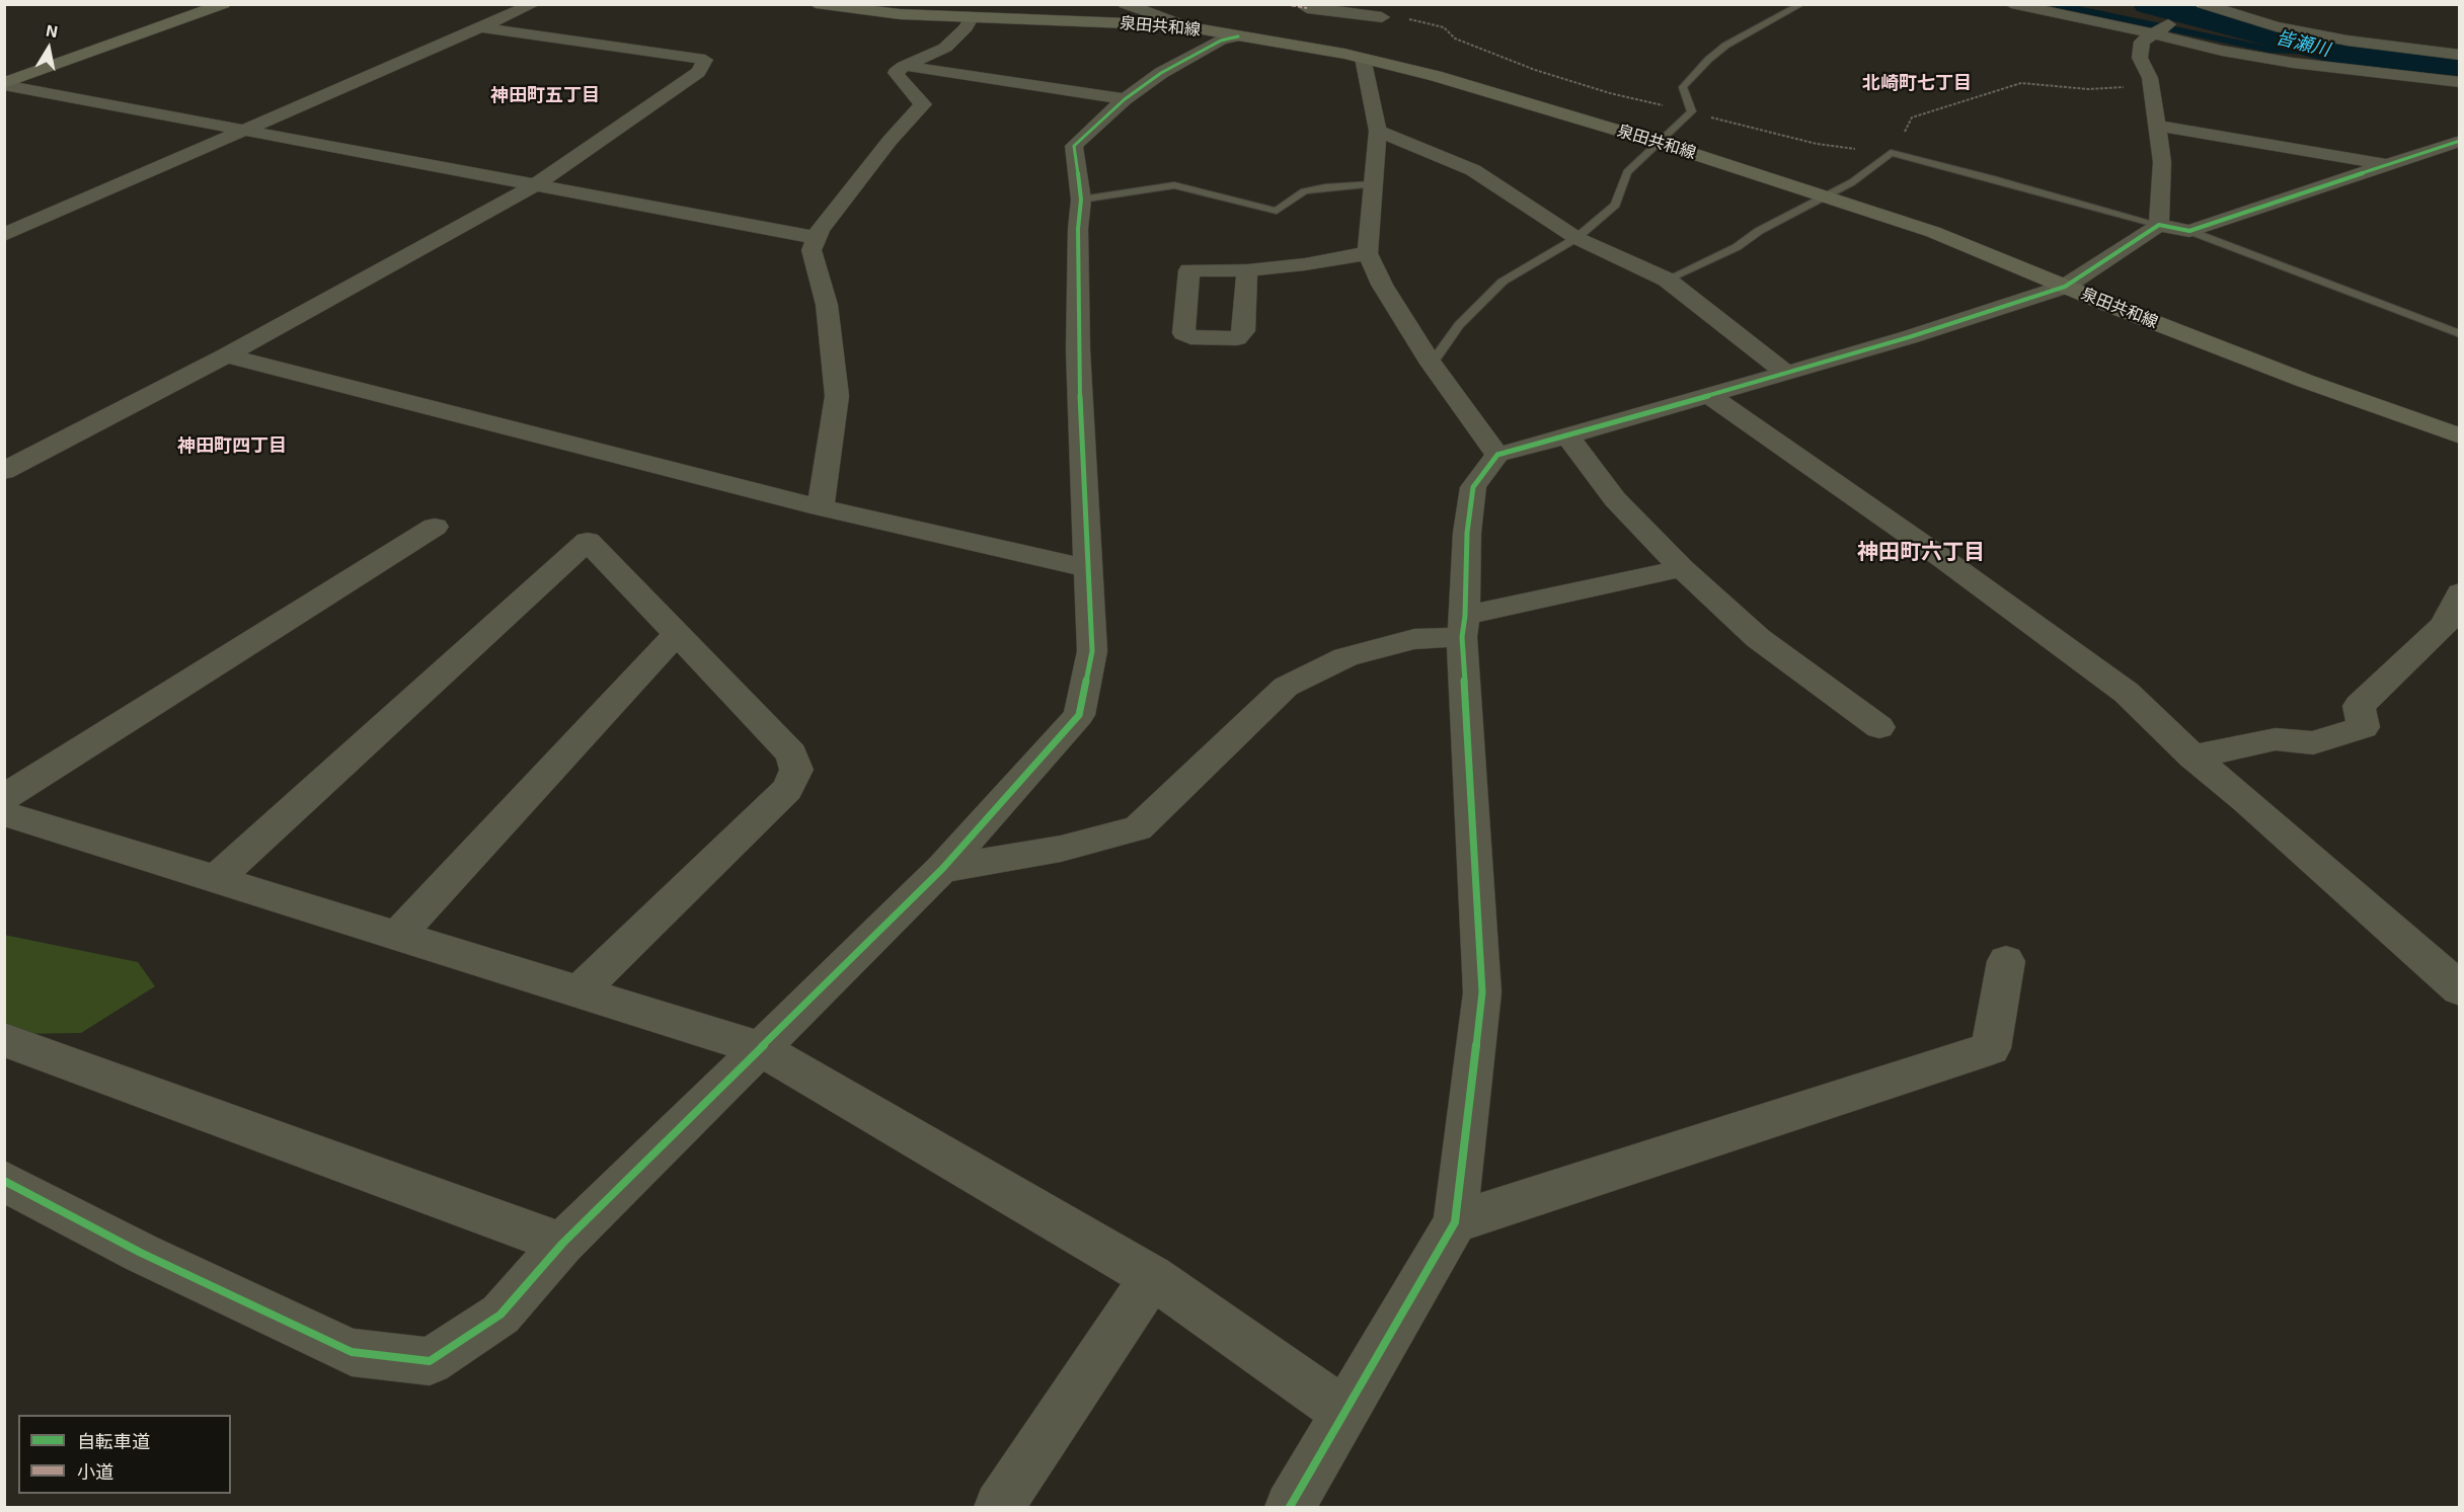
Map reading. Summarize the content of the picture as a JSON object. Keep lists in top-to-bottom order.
{
  "streets": {
    "main road": ["泉田共和線"]
  },
  "districts": [
    "北崎町七丁目",
    "神田町五丁目",
    "神田町四丁目",
    "神田町六丁目"
  ],
  "water": ["皆瀬川"],
  "legend": ["自転車道", "小道"],
  "north": "top"
}
